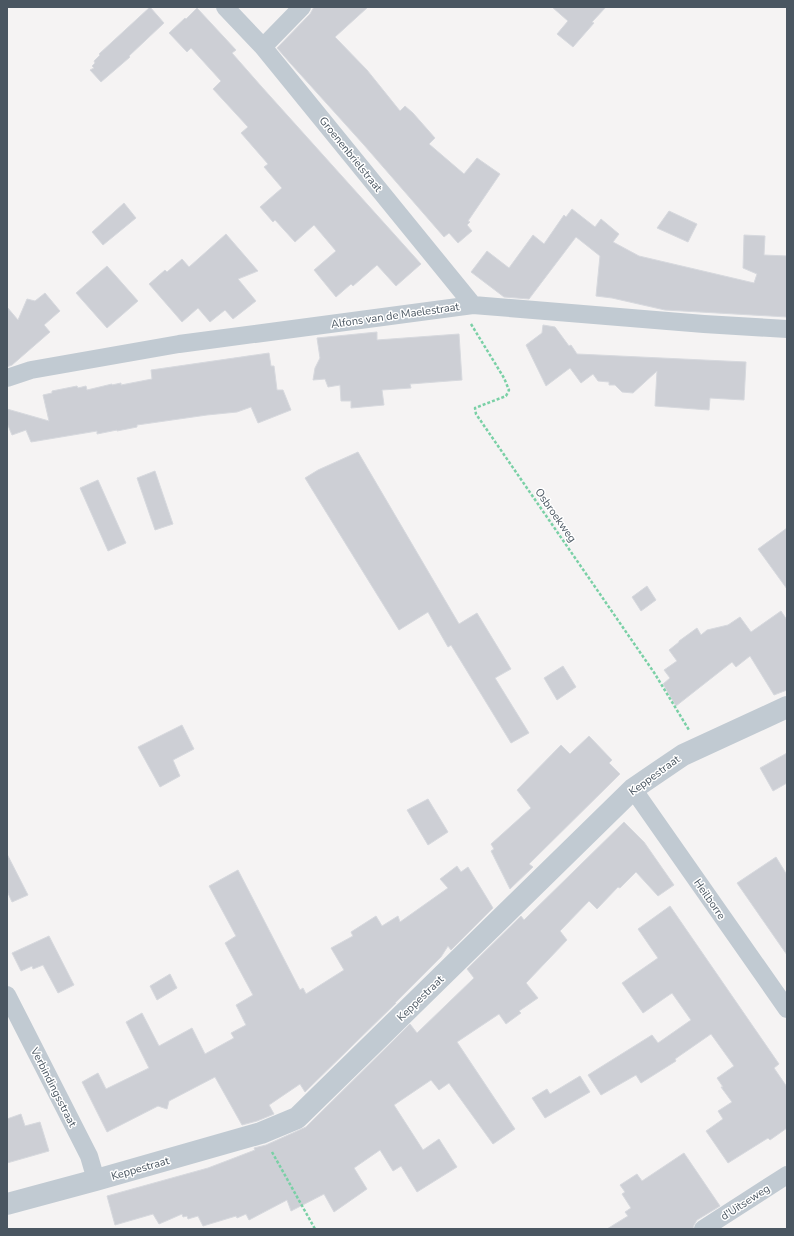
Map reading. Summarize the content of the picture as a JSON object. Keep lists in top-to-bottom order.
{
  "streets": {
    "street": [
      "Groenenbrielstraat",
      "Alfons van de Maelestraat",
      "Keppestraat",
      "Heilborre",
      "Verbindingsstraat",
      "d'Uitseweg"
    ],
    "path": ["Osbroekweg"]
  },
  "crossings": [
    ["Groenenbrielstraat", "Alfons van de Maelestraat"],
    ["Groenenbrielstraat", "Osbroekweg"],
    ["Alfons van de Maelestraat", "Osbroekweg"],
    ["Osbroekweg", "Keppestraat"],
    ["Keppestraat", "Heilborre"],
    ["Keppestraat", "Verbindingsstraat"]
  ]
}
